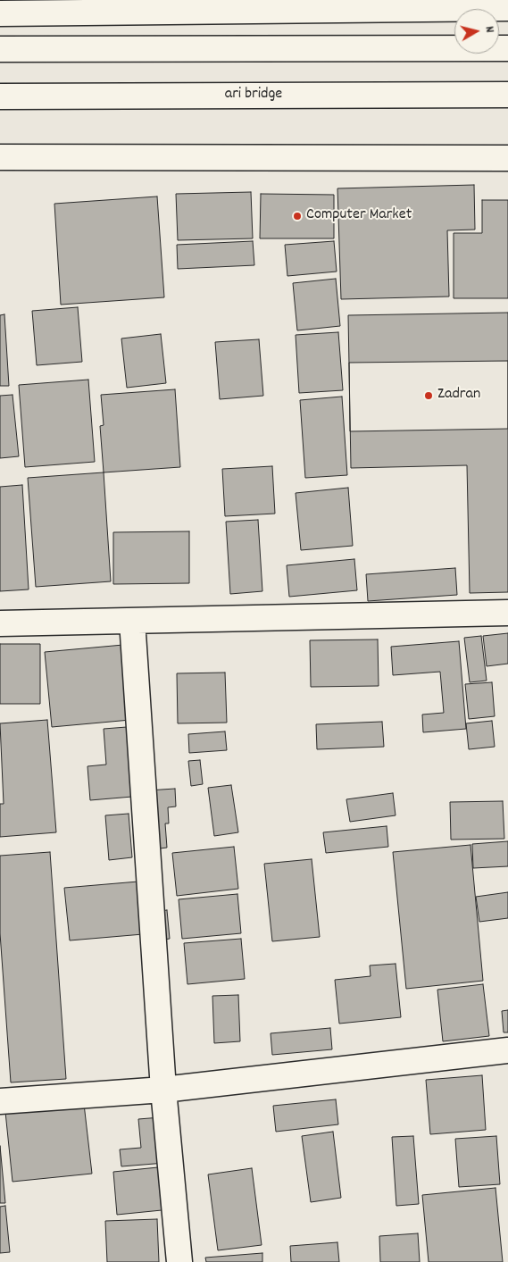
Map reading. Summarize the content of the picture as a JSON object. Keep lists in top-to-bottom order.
{
  "streets": {
    "main road": ["ari bridge"]
  },
  "places": ["Computer Market", "Zadran"],
  "north": "right"
}
